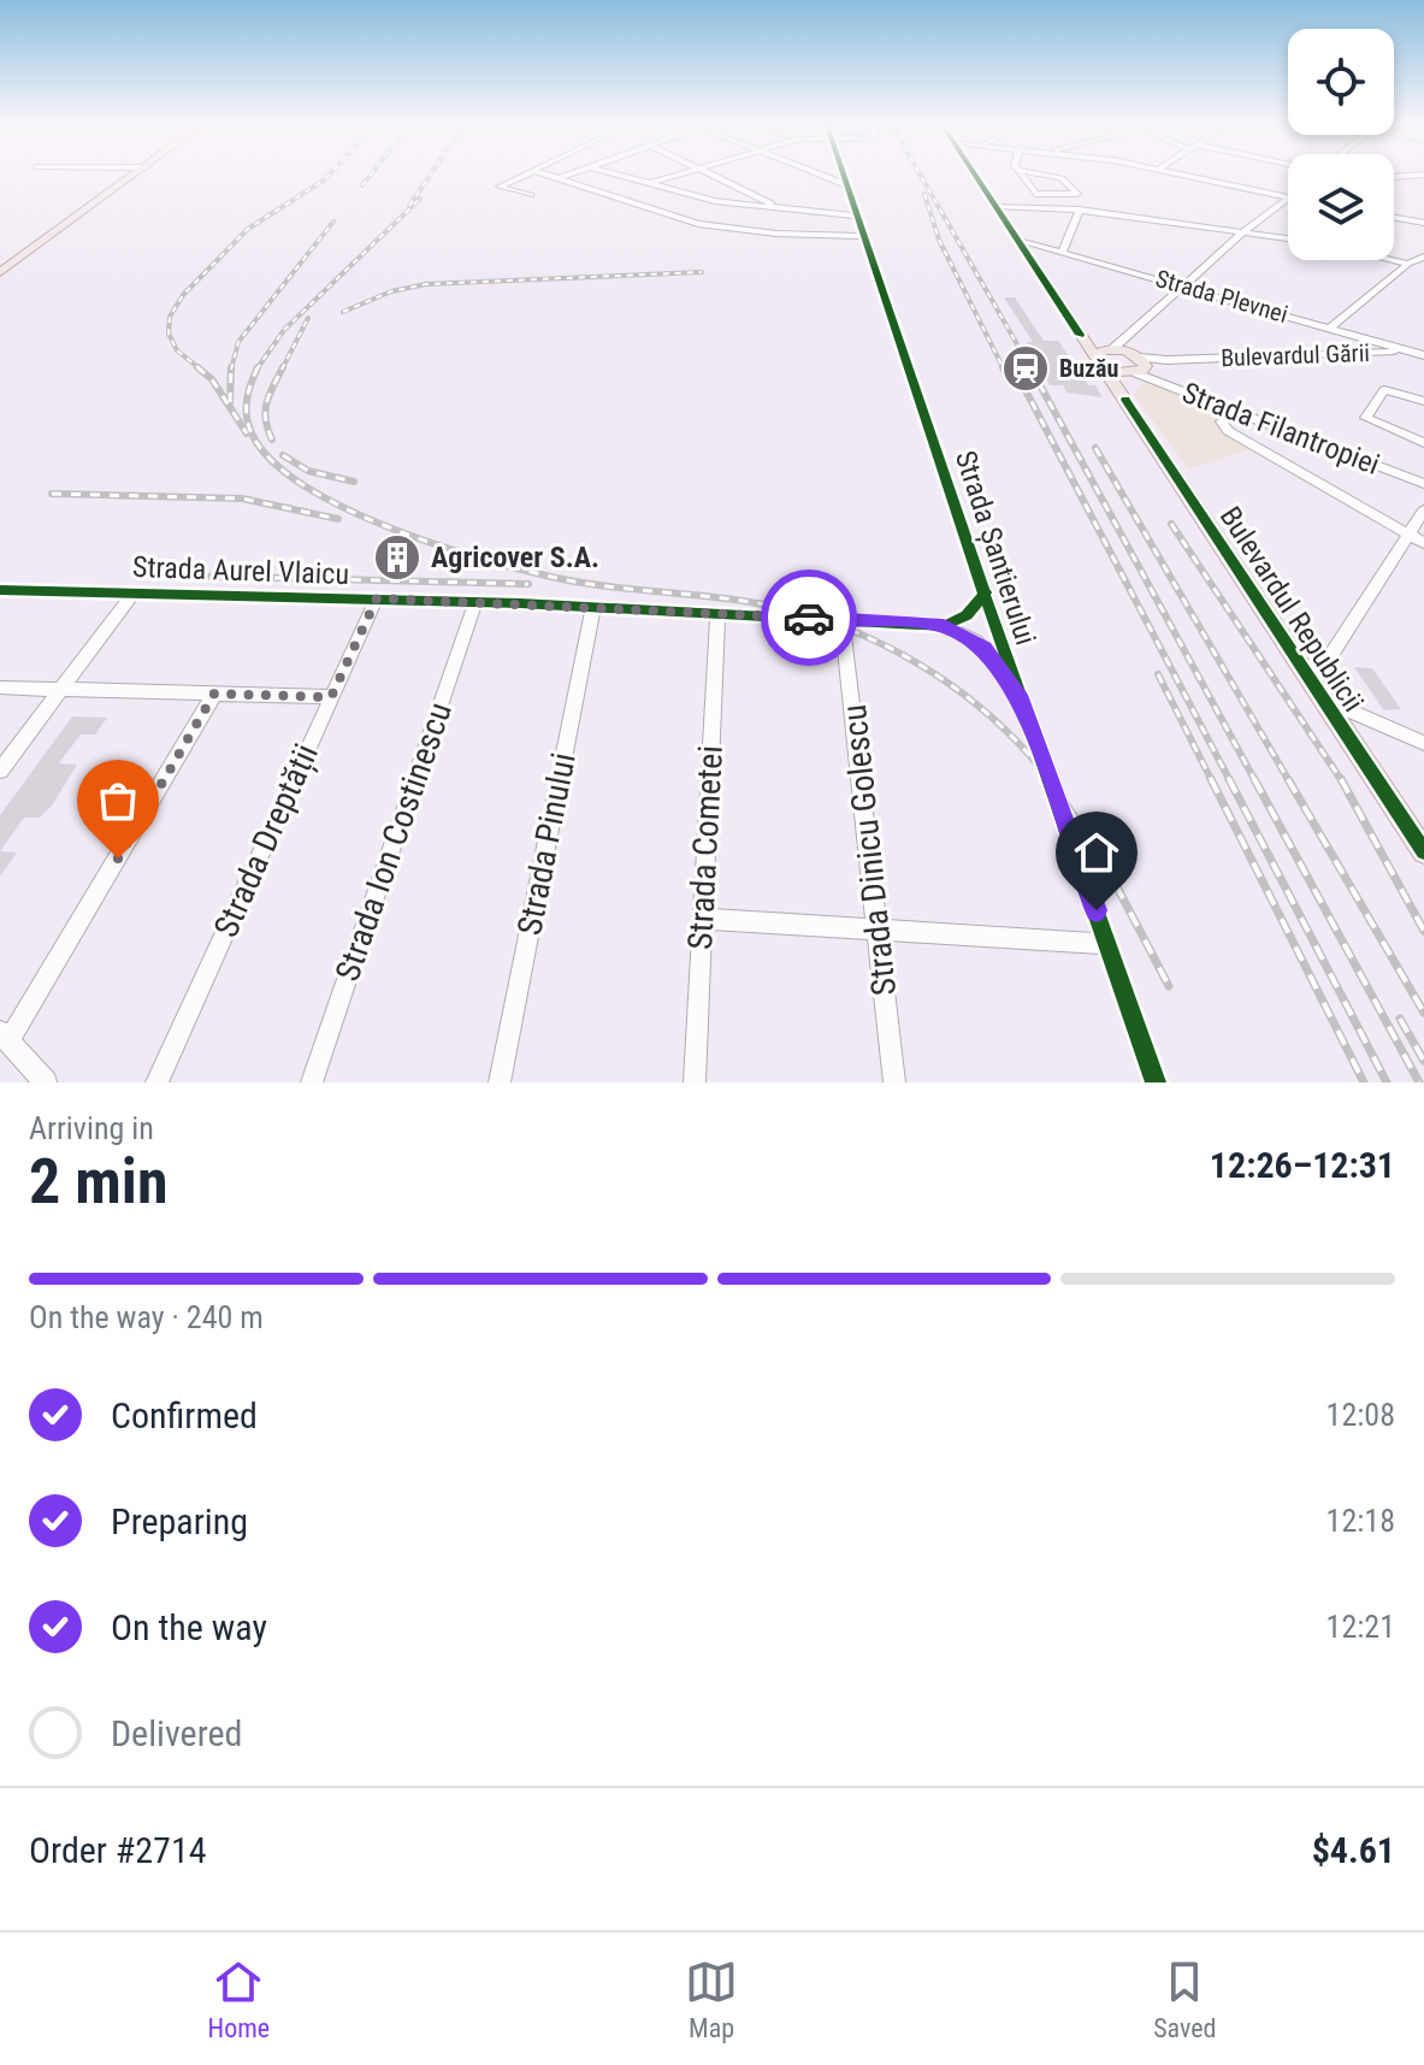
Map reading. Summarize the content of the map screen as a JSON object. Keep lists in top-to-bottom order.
{
  "streets": {
    "main road": ["Bulevardul Republicii"],
    "street": [
      "Strada Plevnei",
      "Bulevardul Gării",
      "Strada Filantropiei",
      "Strada Șantierului",
      "Strada Aurel Vlaicu",
      "Strada Dreptății",
      "Strada Ion Costinescu",
      "Strada Pinului",
      "Strada Cometei",
      "Strada Dinicu Golescu"
    ]
  },
  "crossings": [
    ["Strada Plevnei", "Bulevardul Gării"],
    ["Strada Plevnei", "Bulevardul Republicii"],
    ["Bulevardul Gării", "Strada Filantropiei"],
    ["Strada Aurel Vlaicu", "Strada Dreptății"],
    ["Strada Aurel Vlaicu", "Strada Ion Costinescu"],
    ["Strada Aurel Vlaicu", "Strada Pinului"],
    ["Strada Aurel Vlaicu", "Strada Cometei"],
    ["Strada Aurel Vlaicu", "Strada Dinicu Golescu"]
  ],
  "places": {
    "station": ["Buzău"],
    "building": ["Agricover S.A."]
  },
  "page": {
    "heading": ["2 min", "Arriving in", "12:26–12:31"],
    "panel": ["Order #2714", "$4.61"],
    "bar": "On the way · 240 m",
    "list": [
      ["Confirmed", "12:08"],
      ["Preparing", "12:18"],
      ["On the way", "12:21"],
      "Delivered"
    ],
    "tabs": ["Home", "Map", "Saved"]
  }
}
